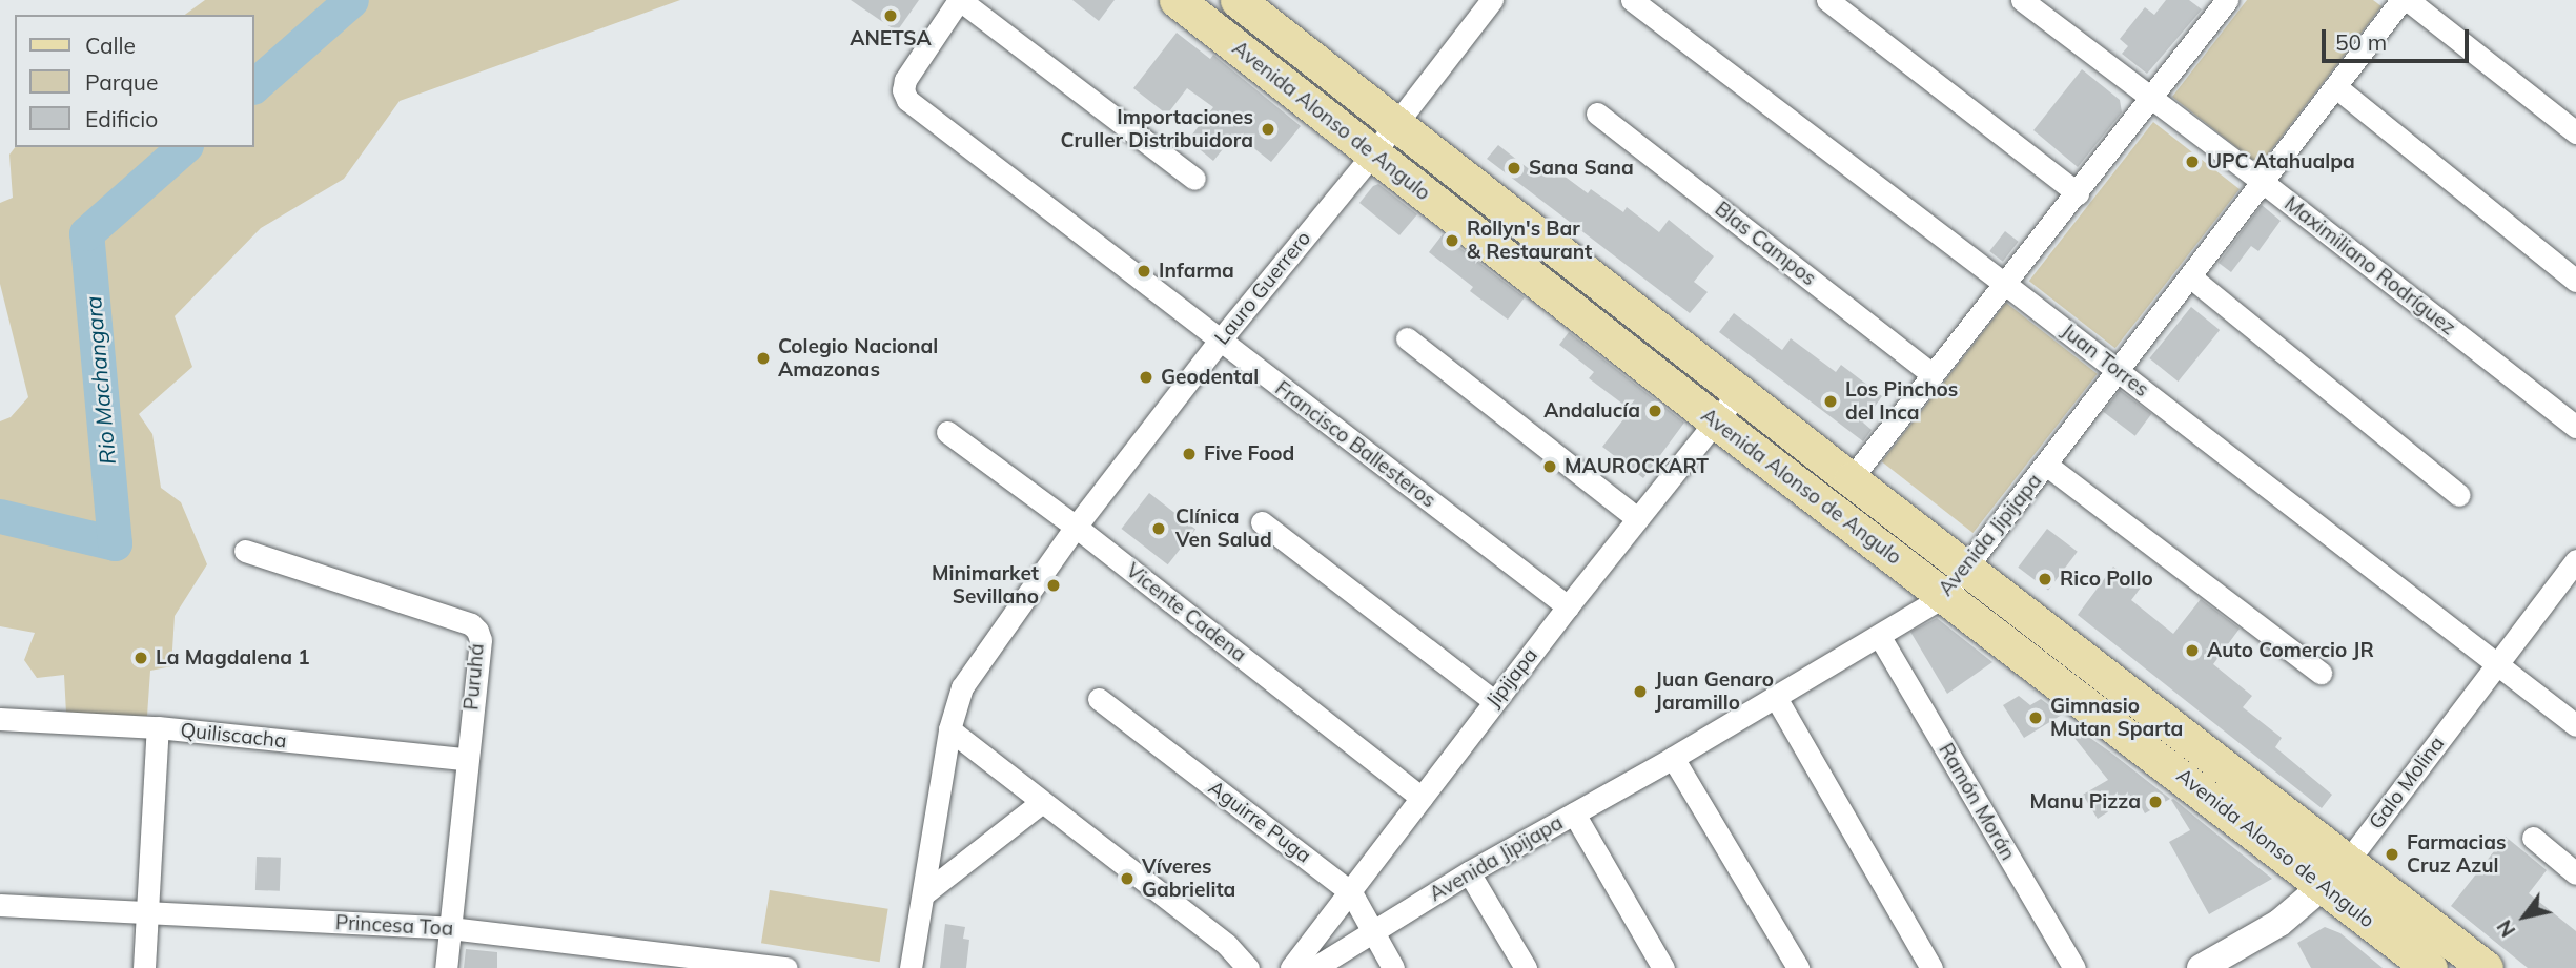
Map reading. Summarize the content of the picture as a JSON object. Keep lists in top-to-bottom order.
{
  "streets": {
    "main road": ["Avenida Alonso de Angulo"],
    "street": [
      "Blas Campos",
      "Maximiliano Rodríguez",
      "Lauro Guerrero",
      "Juan Torres",
      "Francisco Ballesteros",
      "Avenida Jipijapa",
      "Vicente Cadena",
      "Puruhá",
      "Jipijapa",
      "Quiliscacha",
      "Galo Molina",
      "Ramón Morán",
      "Aguirre Puga",
      "Princesa Toa"
    ]
  },
  "crossings": [
    ["Avenida Alonso de Angulo", "Lauro Guerrero"],
    ["Avenida Alonso de Angulo", "Avenida Jipijapa"],
    ["Avenida Alonso de Angulo", "Jipijapa"],
    ["Avenida Alonso de Angulo", "Galo Molina"],
    ["Maximiliano Rodríguez", "Avenida Jipijapa"],
    ["Lauro Guerrero", "Francisco Ballesteros"],
    ["Lauro Guerrero", "Vicente Cadena"],
    ["Juan Torres", "Avenida Jipijapa"],
    ["Juan Torres", "Galo Molina"],
    ["Francisco Ballesteros", "Jipijapa"],
    ["Avenida Jipijapa", "Ramón Morán"],
    ["Avenida Jipijapa", "Aguirre Puga"],
    ["Vicente Cadena", "Jipijapa"],
    ["Puruhá", "Quiliscacha"],
    ["Puruhá", "Princesa Toa"],
    ["Jipijapa", "Aguirre Puga"]
  ],
  "water": ["Rio Machangara"],
  "places": [
    "ANETSA",
    "Importaciones Cruller Distribuidora",
    "UPC Atahualpa",
    "Sana Sana",
    "Rollyn's Bar & Restaurant",
    "Infarma",
    "Colegio Nacional Amazonas",
    "Geodental",
    "Los Pinchos del Inca",
    "Andalucía",
    "Five Food",
    "MAUROCKART",
    "Clínica Ven Salud",
    "Rico Pollo",
    "Minimarket Sevillano",
    "Auto Comercio JR",
    "La Magdalena 1",
    "Juan Genaro Jaramillo",
    "Gimnasio Mutan Sparta",
    "Manu Pizza",
    "Farmacias Cruz Azul",
    "Víveres Gabrielita"
  ],
  "legend": ["Calle", "Parque", "Edificio"],
  "scale_bar": "50 m",
  "north": "bottom left"
}
